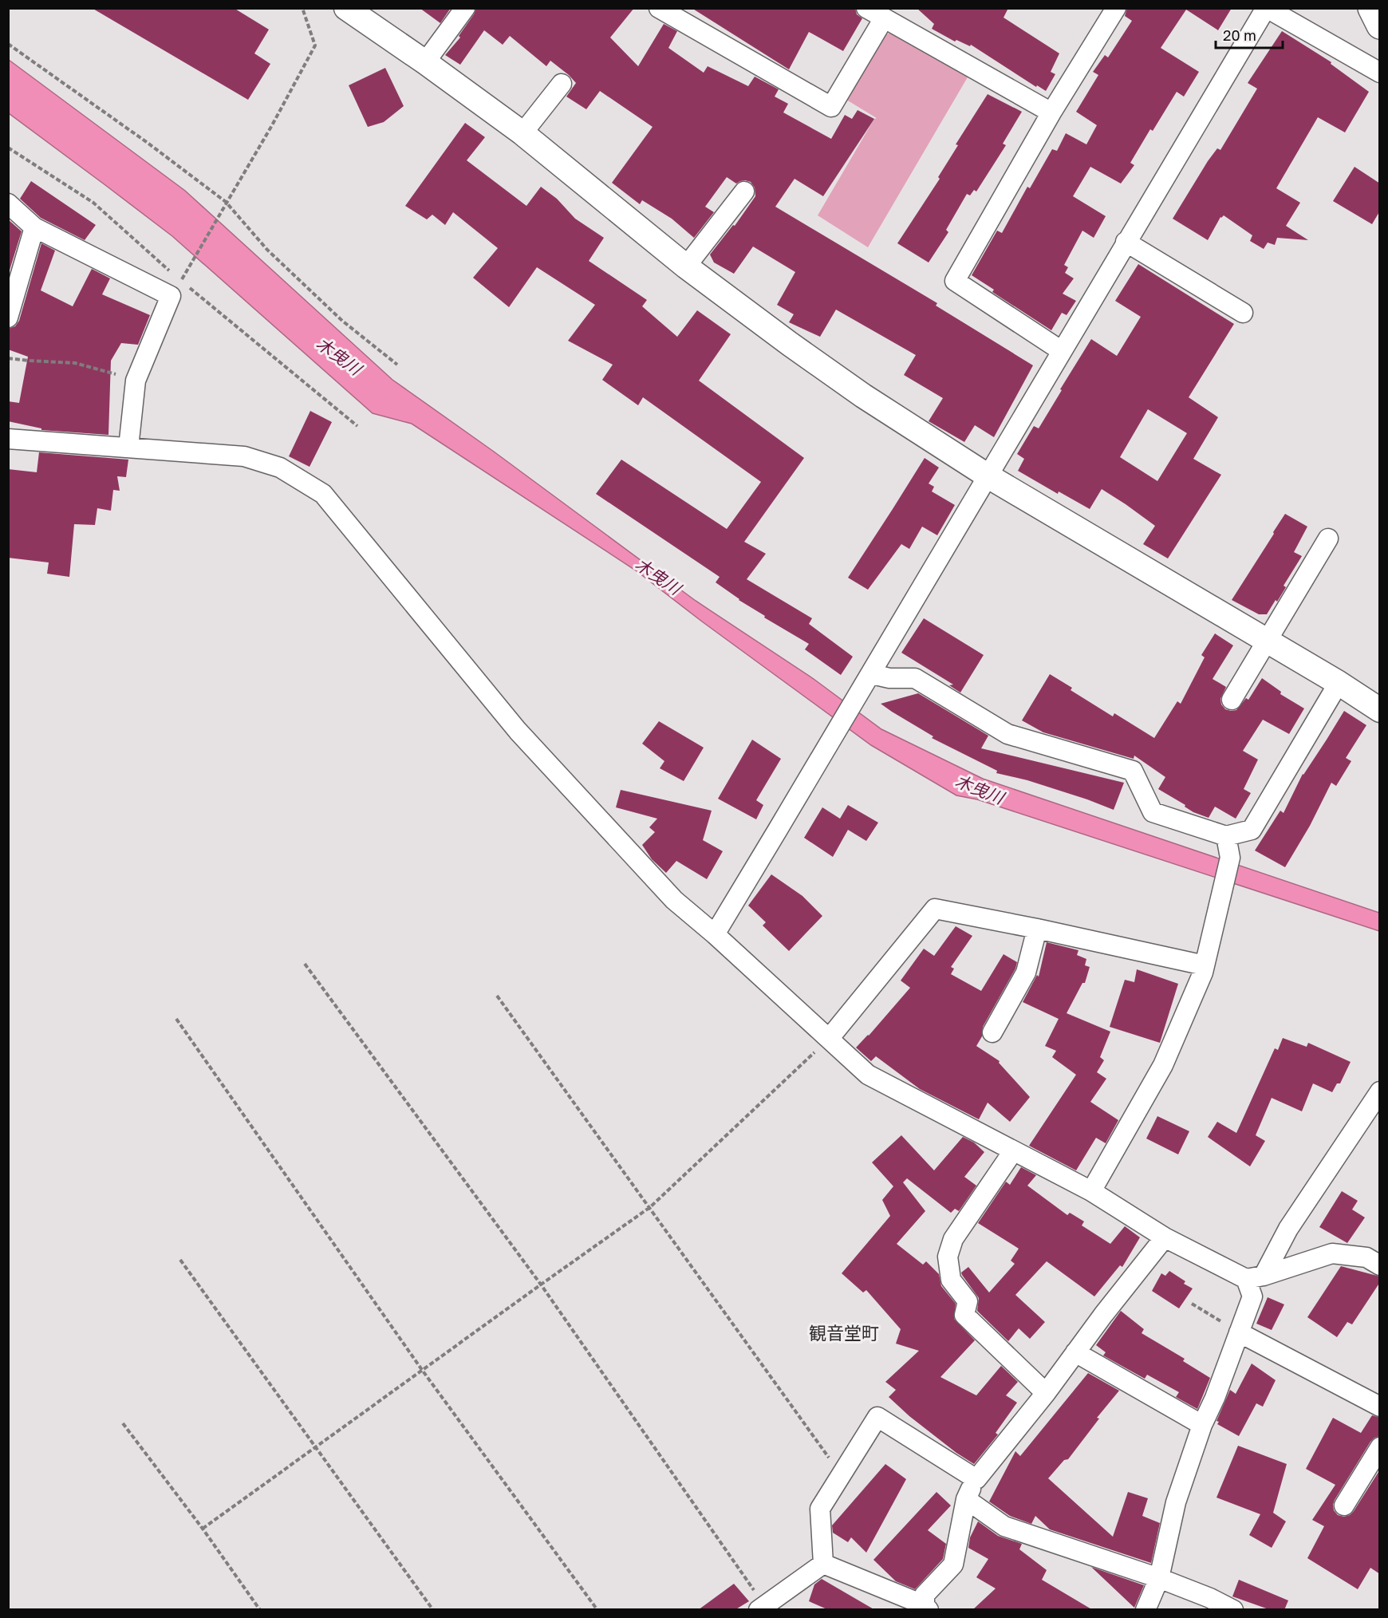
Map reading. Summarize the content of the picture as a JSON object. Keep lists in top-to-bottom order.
{
  "districts": ["観音堂町"],
  "water": ["木曳川"],
  "scale_bar": "20 m"
}
